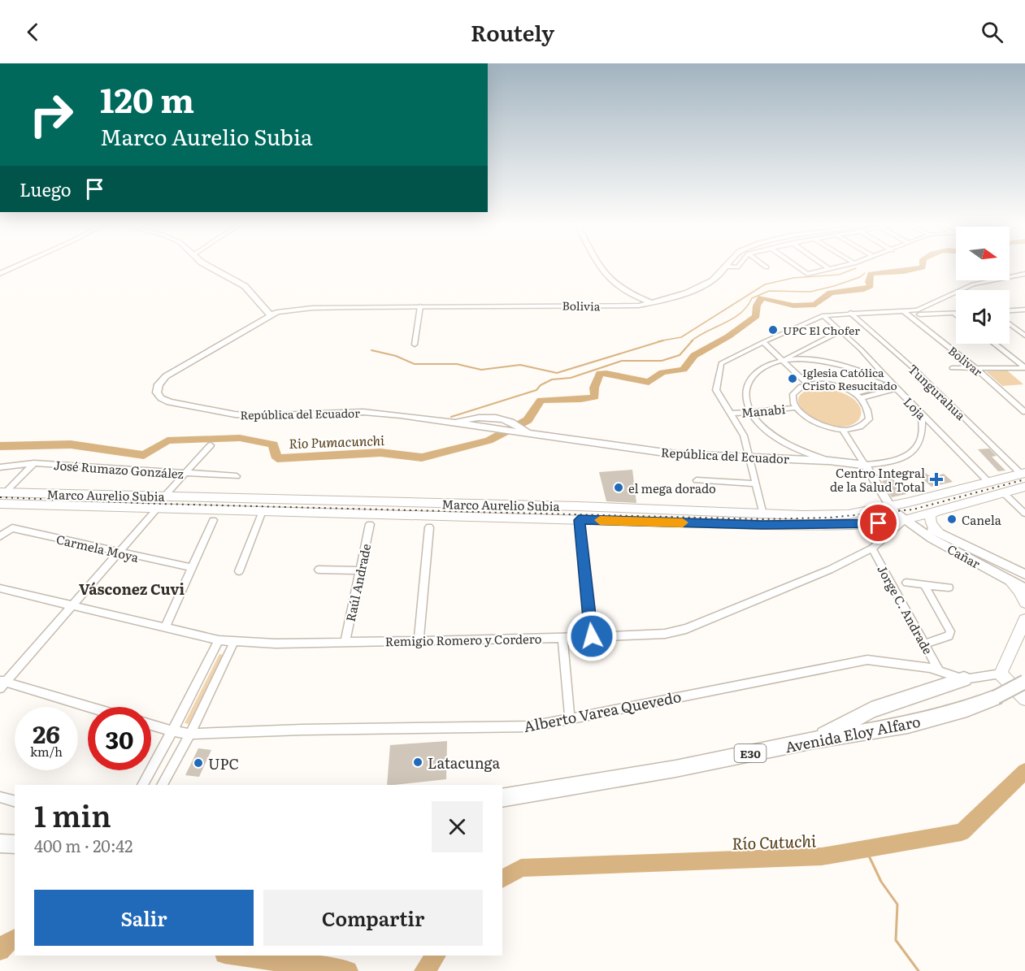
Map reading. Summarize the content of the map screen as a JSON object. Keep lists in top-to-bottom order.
{
  "streets": {
    "main road": ["Marco Aurelio Subia", "Avenida Eloy Alfaro", "E30"],
    "street": [
      "Bolivia",
      "Bolivar",
      "Tungurahua",
      "Loja",
      "Manabi",
      "República del Ecuador",
      "José Rumazo González",
      "Carmela Moya",
      "Cañar",
      "Raúl Andrade",
      "Jorge C. Andrade",
      "Remigio Romero y Cordero",
      "Alberto Varea Quevedo"
    ]
  },
  "crossings": [
    ["Bolivia", "República del Ecuador"],
    ["Tungurahua", "Marco Aurelio Subia"],
    ["Loja", "Marco Aurelio Subia"],
    ["República del Ecuador", "Cañar"],
    ["Marco Aurelio Subia", "Cañar"],
    ["Marco Aurelio Subia", "Remigio Romero y Cordero"],
    ["Cañar", "Remigio Romero y Cordero"],
    ["Raúl Andrade", "Remigio Romero y Cordero"],
    ["Jorge C. Andrade", "Remigio Romero y Cordero"],
    ["Jorge C. Andrade", "Alberto Varea Quevedo"]
  ],
  "districts": ["Vásconez Cuvi"],
  "water": ["Rio Pumacunchi", "Río Cutuchi"],
  "places": {
    "other": [
      "UPC El Chofer",
      "Iglesia Católica Cristo Resucitado",
      "el mega dorado",
      "Canela",
      "Latacunga",
      "UPC"
    ],
    "health": ["Centro Integral de la Salud Total"]
  },
  "north": "right",
  "page": {
    "header": "Routely",
    "turn": ["120 m", "Marco Aurelio Subia"],
    "then": "Luego",
    "speed": "26 km/h",
    "limit": "30",
    "heading": ["1 min", "400 m · 20:42"],
    "buttons": ["Salir", "Compartir"]
  }
}
